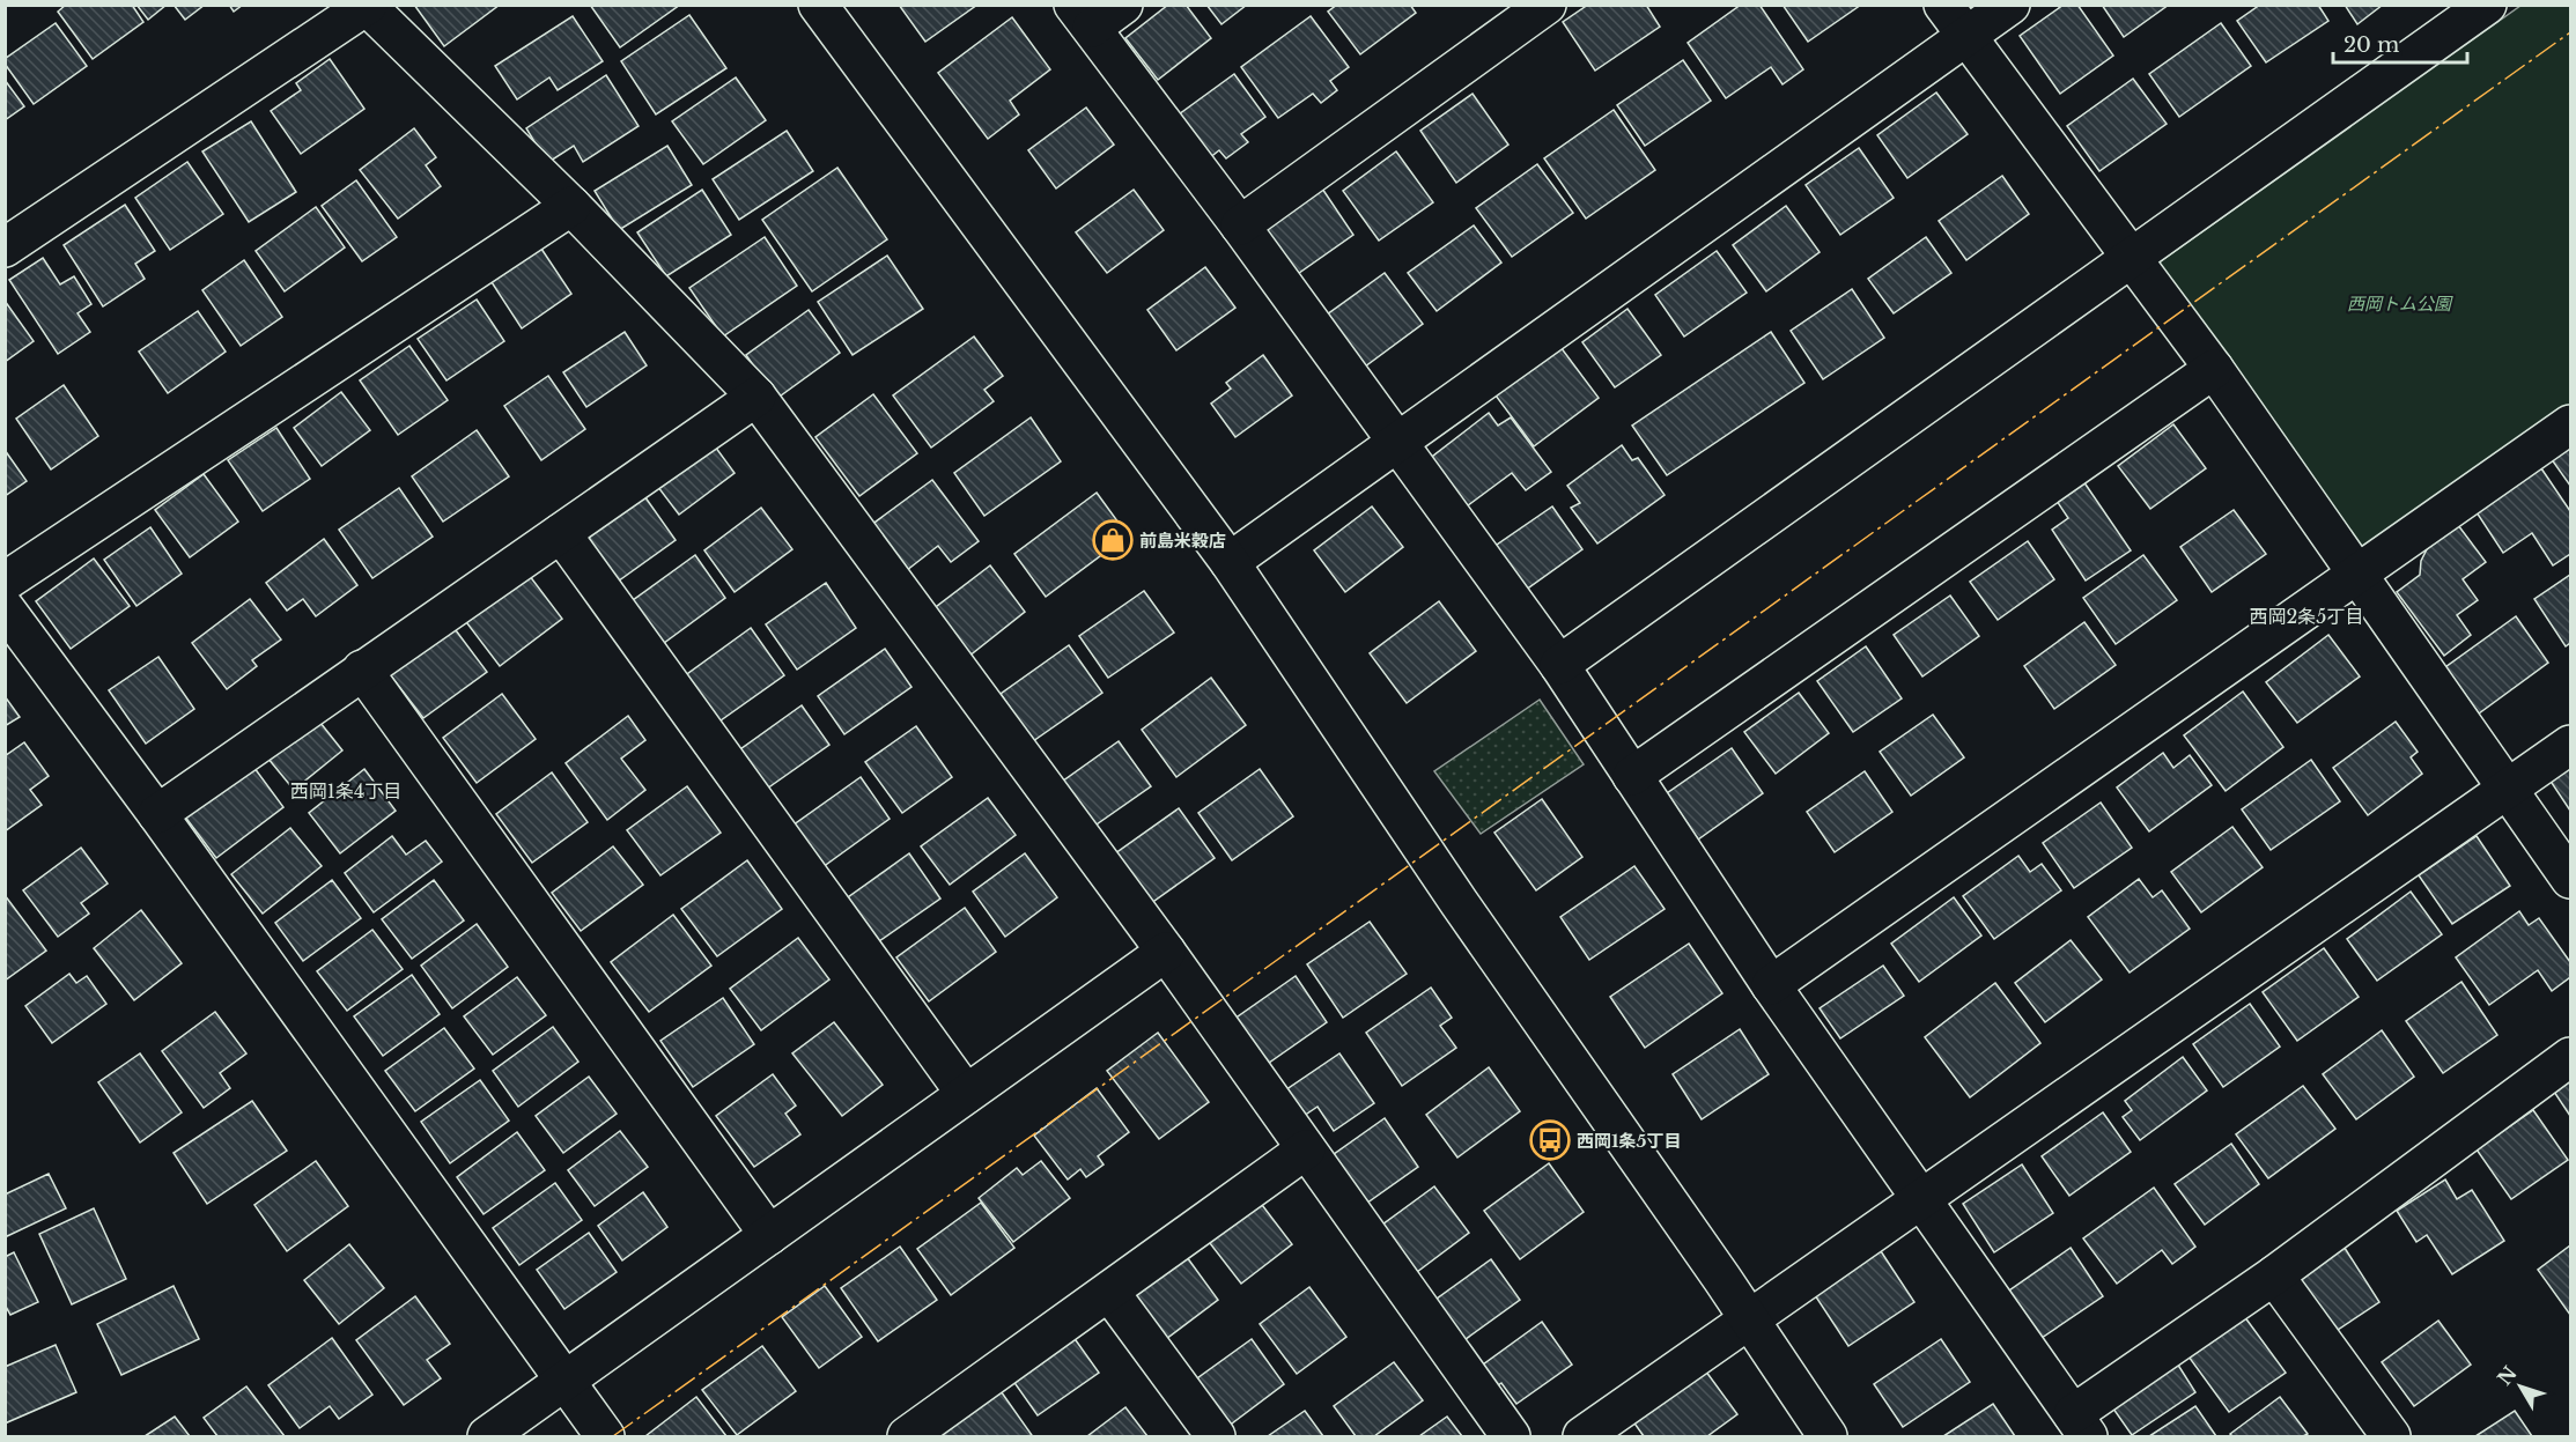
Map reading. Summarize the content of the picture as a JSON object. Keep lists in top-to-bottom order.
{
  "districts": ["西岡2条5丁目", "西岡1条4丁目"],
  "parks": ["西岡トム公園"],
  "places": {
    "shop": ["前島米穀店"],
    "bus stop": ["西岡1条5丁目"]
  },
  "scale_bar": "20 m",
  "north": "top left"
}
